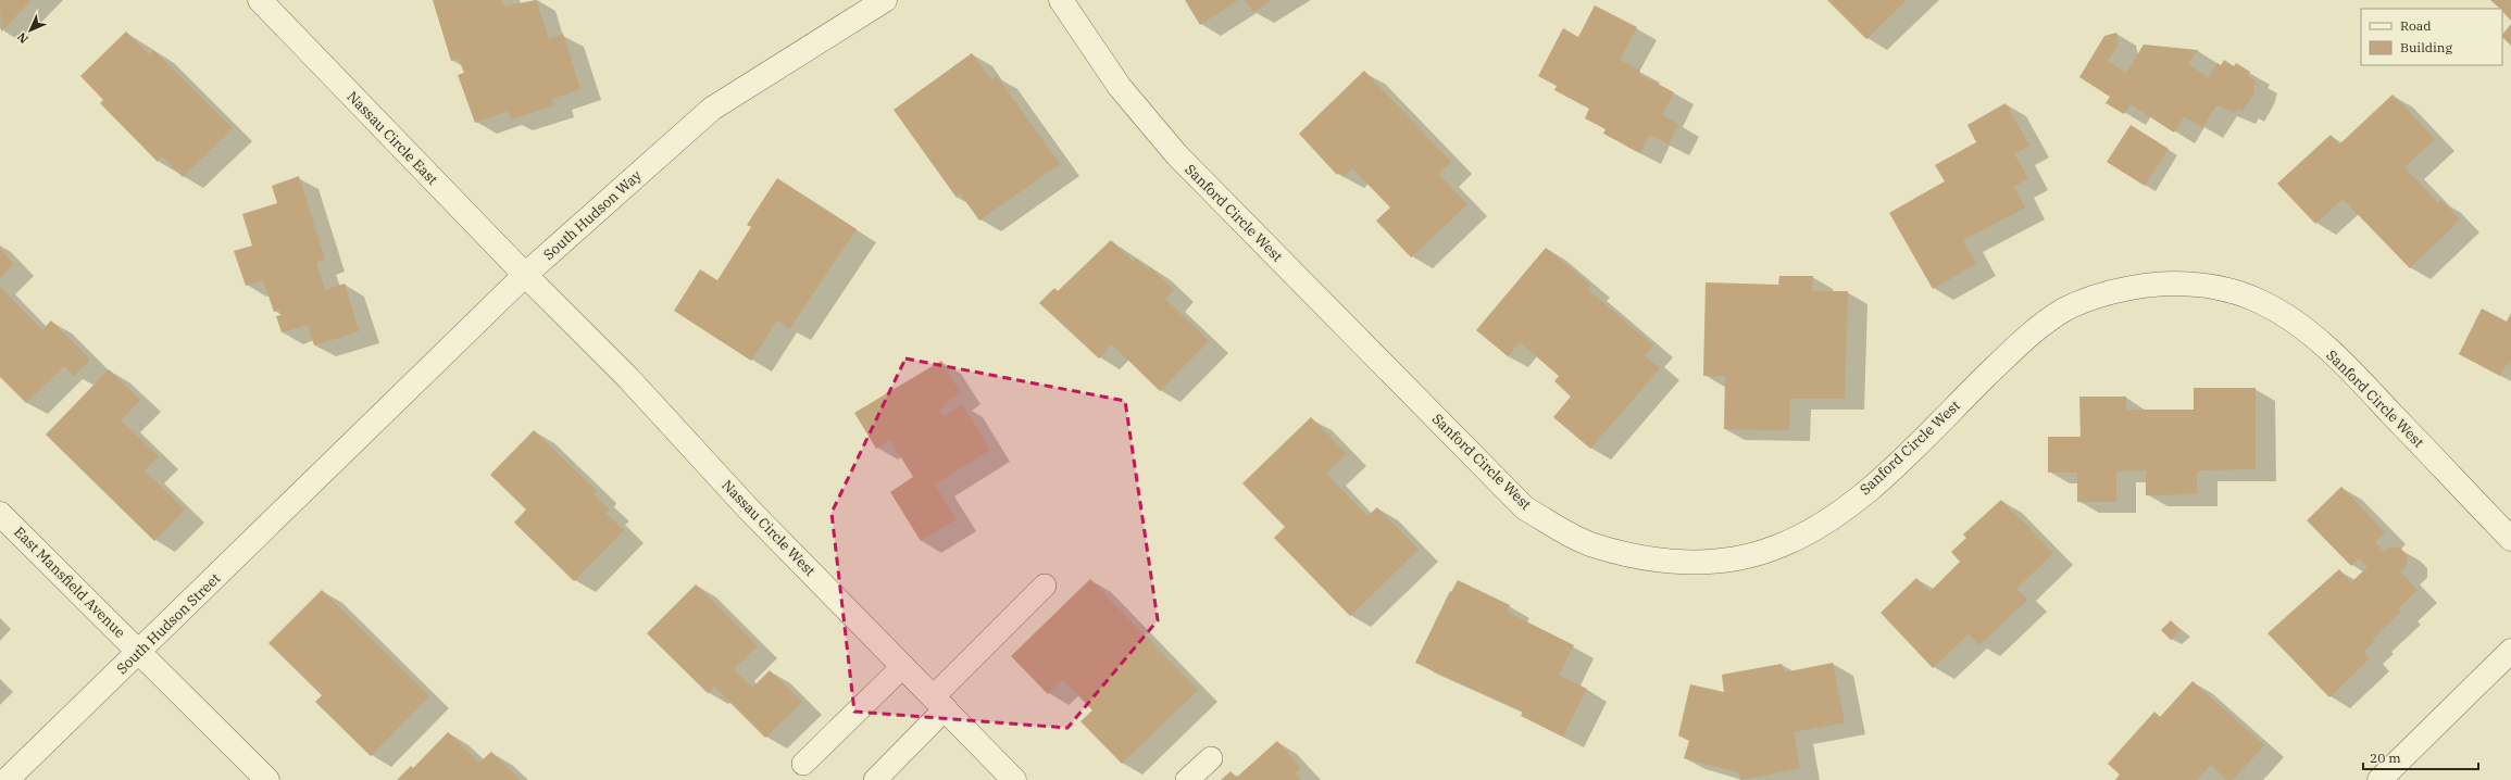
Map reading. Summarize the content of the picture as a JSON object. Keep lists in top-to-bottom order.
{
  "streets": {
    "street": [
      "Nassau Circle East",
      "Sanford Circle West",
      "South Hudson Way",
      "Nassau Circle West",
      "East Mansfield Avenue",
      "South Hudson Street"
    ]
  },
  "crossings": [
    ["Nassau Circle East", "South Hudson Way"],
    ["Nassau Circle East", "Nassau Circle West"],
    ["South Hudson Way", "Nassau Circle West"],
    ["South Hudson Way", "South Hudson Street"],
    ["East Mansfield Avenue", "South Hudson Street"]
  ],
  "legend": ["Road", "Building"],
  "scale_bar": "20 m",
  "north": "bottom left"
}
